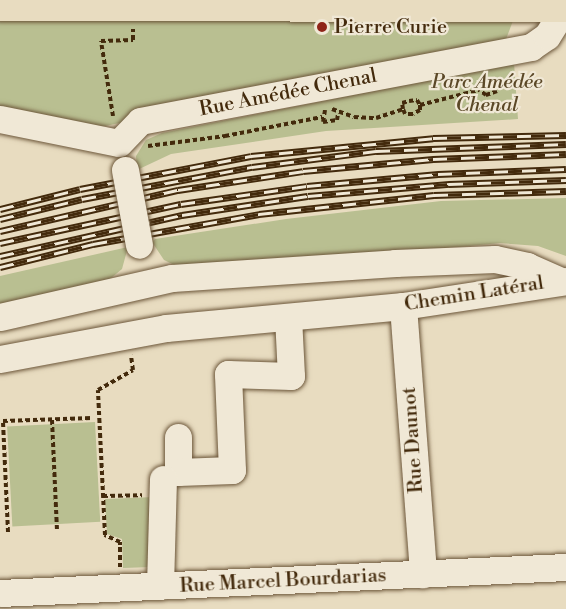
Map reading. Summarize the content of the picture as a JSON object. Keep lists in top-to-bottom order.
{
  "streets": {
    "street": [
      "Rue Amédée Chenal",
      "Chemin Latéral",
      "Rue Daunot",
      "Rue Marcel Bourdarias"
    ]
  },
  "crossings": [
    ["Chemin Latéral", "Rue Daunot"],
    ["Rue Daunot", "Rue Marcel Bourdarias"]
  ],
  "parks": ["Parc Amédée Chenal"],
  "places": ["Pierre Curie"]
}
